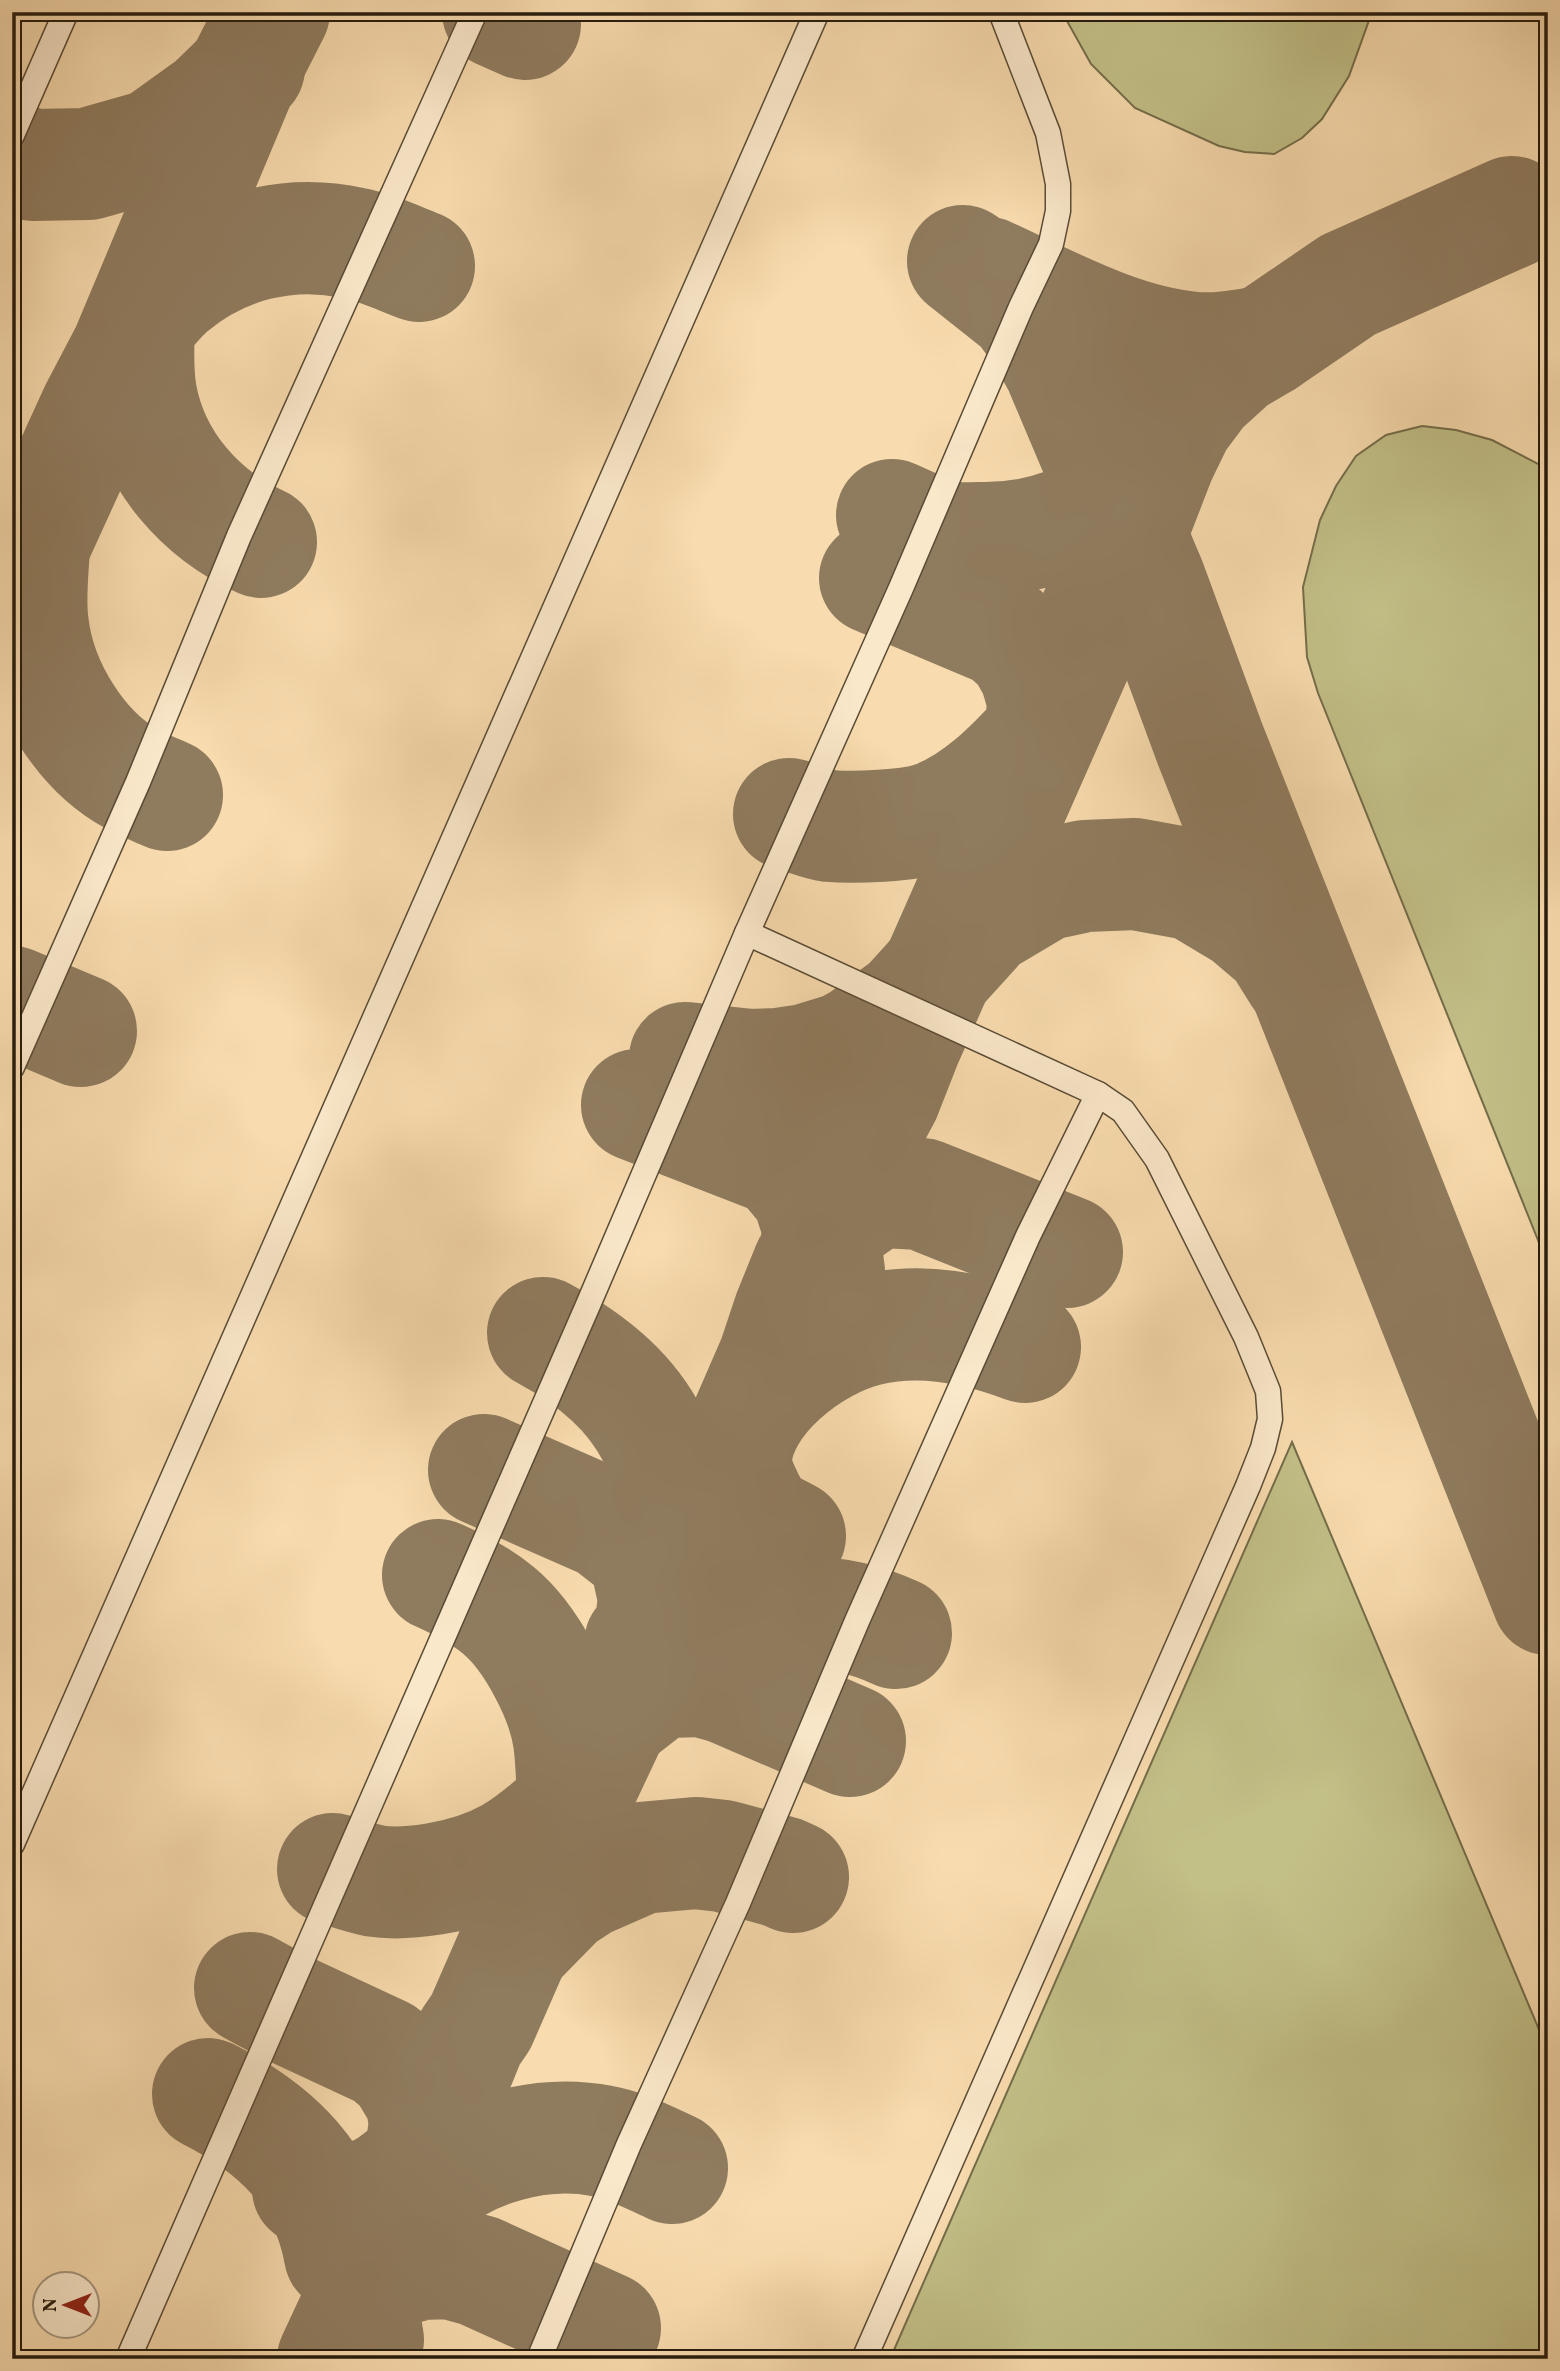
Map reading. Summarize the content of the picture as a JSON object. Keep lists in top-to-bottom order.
{
  "north": "left"
}
